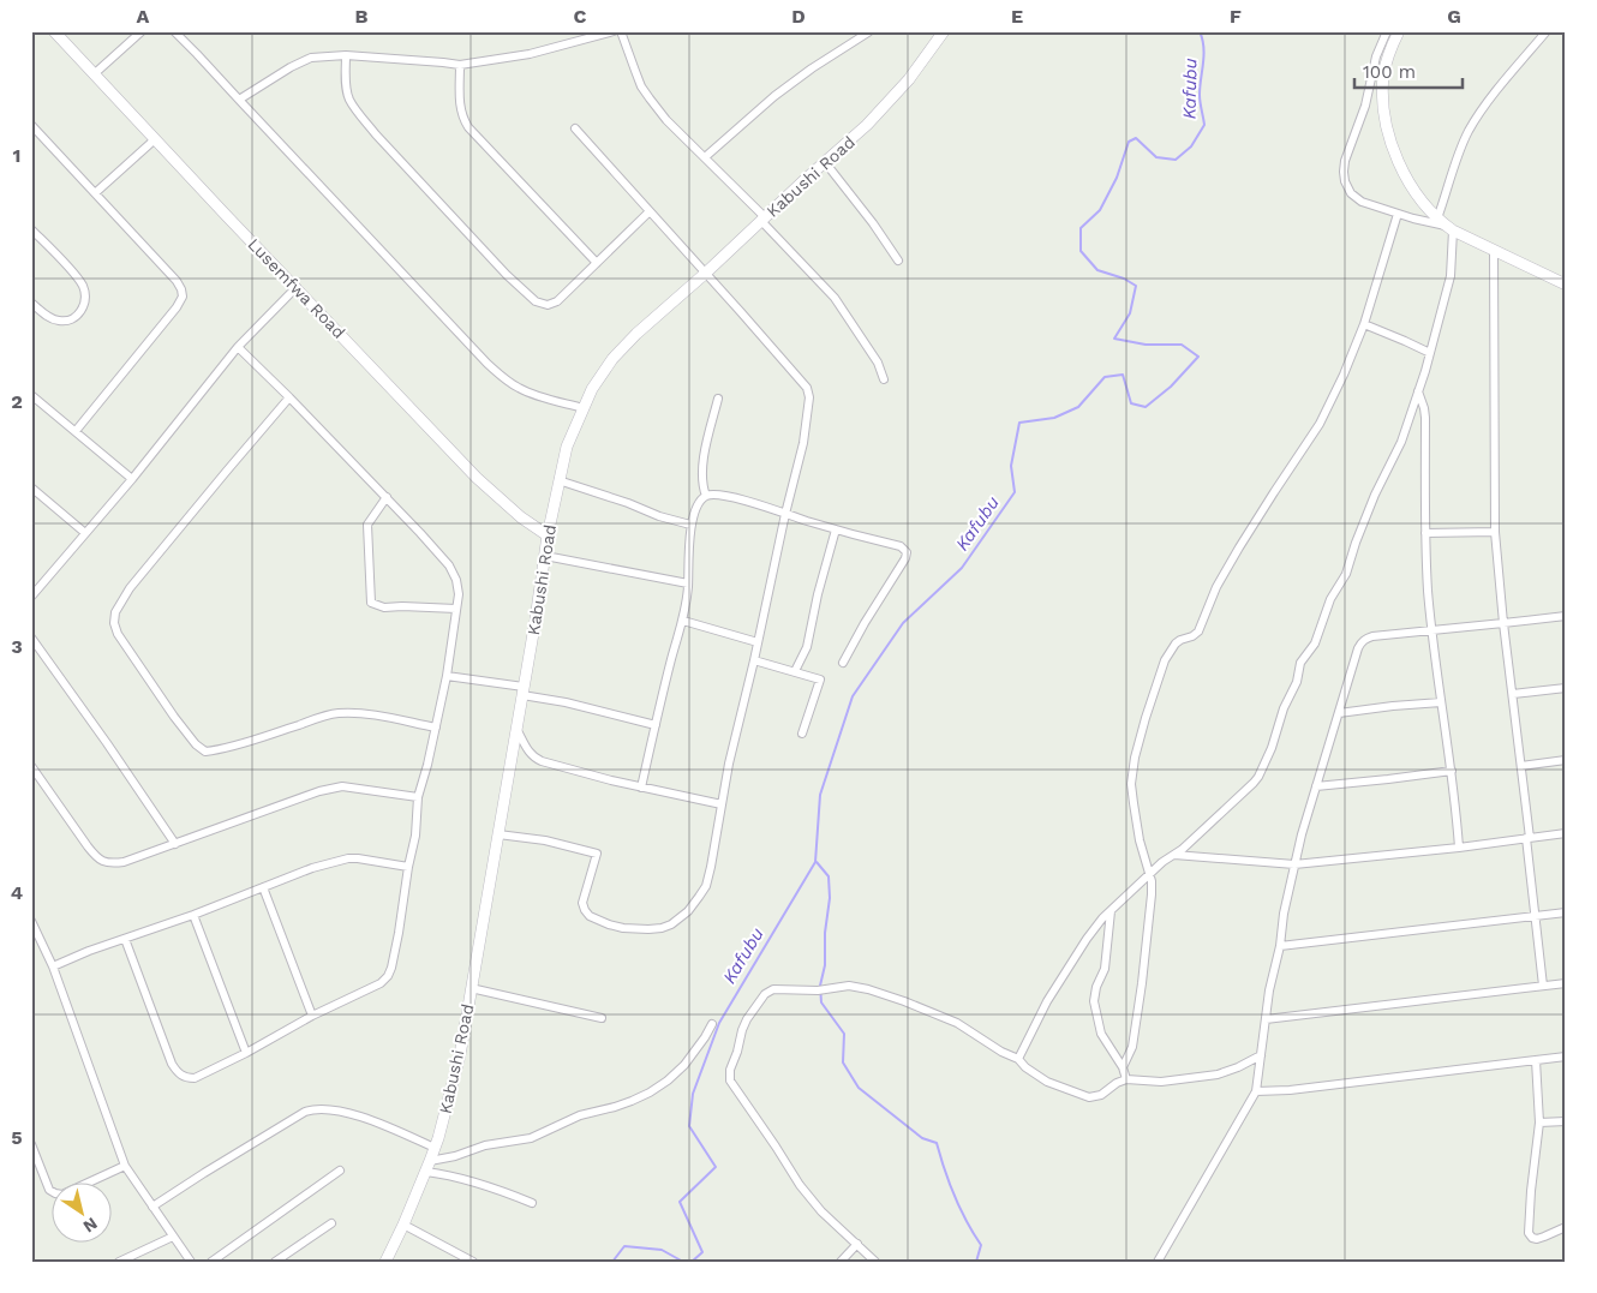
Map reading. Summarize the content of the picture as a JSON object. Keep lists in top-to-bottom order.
{
  "streets": {
    "main road": ["Kabushi Road", "Lusemfwa Road"]
  },
  "crossings": [
    ["Kabushi Road", "Lusemfwa Road"]
  ],
  "water": ["Kafubu"],
  "scale_bar": "100 m",
  "north": "bottom right",
  "grid": {
    "columns": [
      "A",
      "B",
      "C",
      "D",
      "E",
      "F",
      "G"
    ],
    "rows": [
      "1",
      "2",
      "3",
      "4",
      "5"
    ]
  }
}
